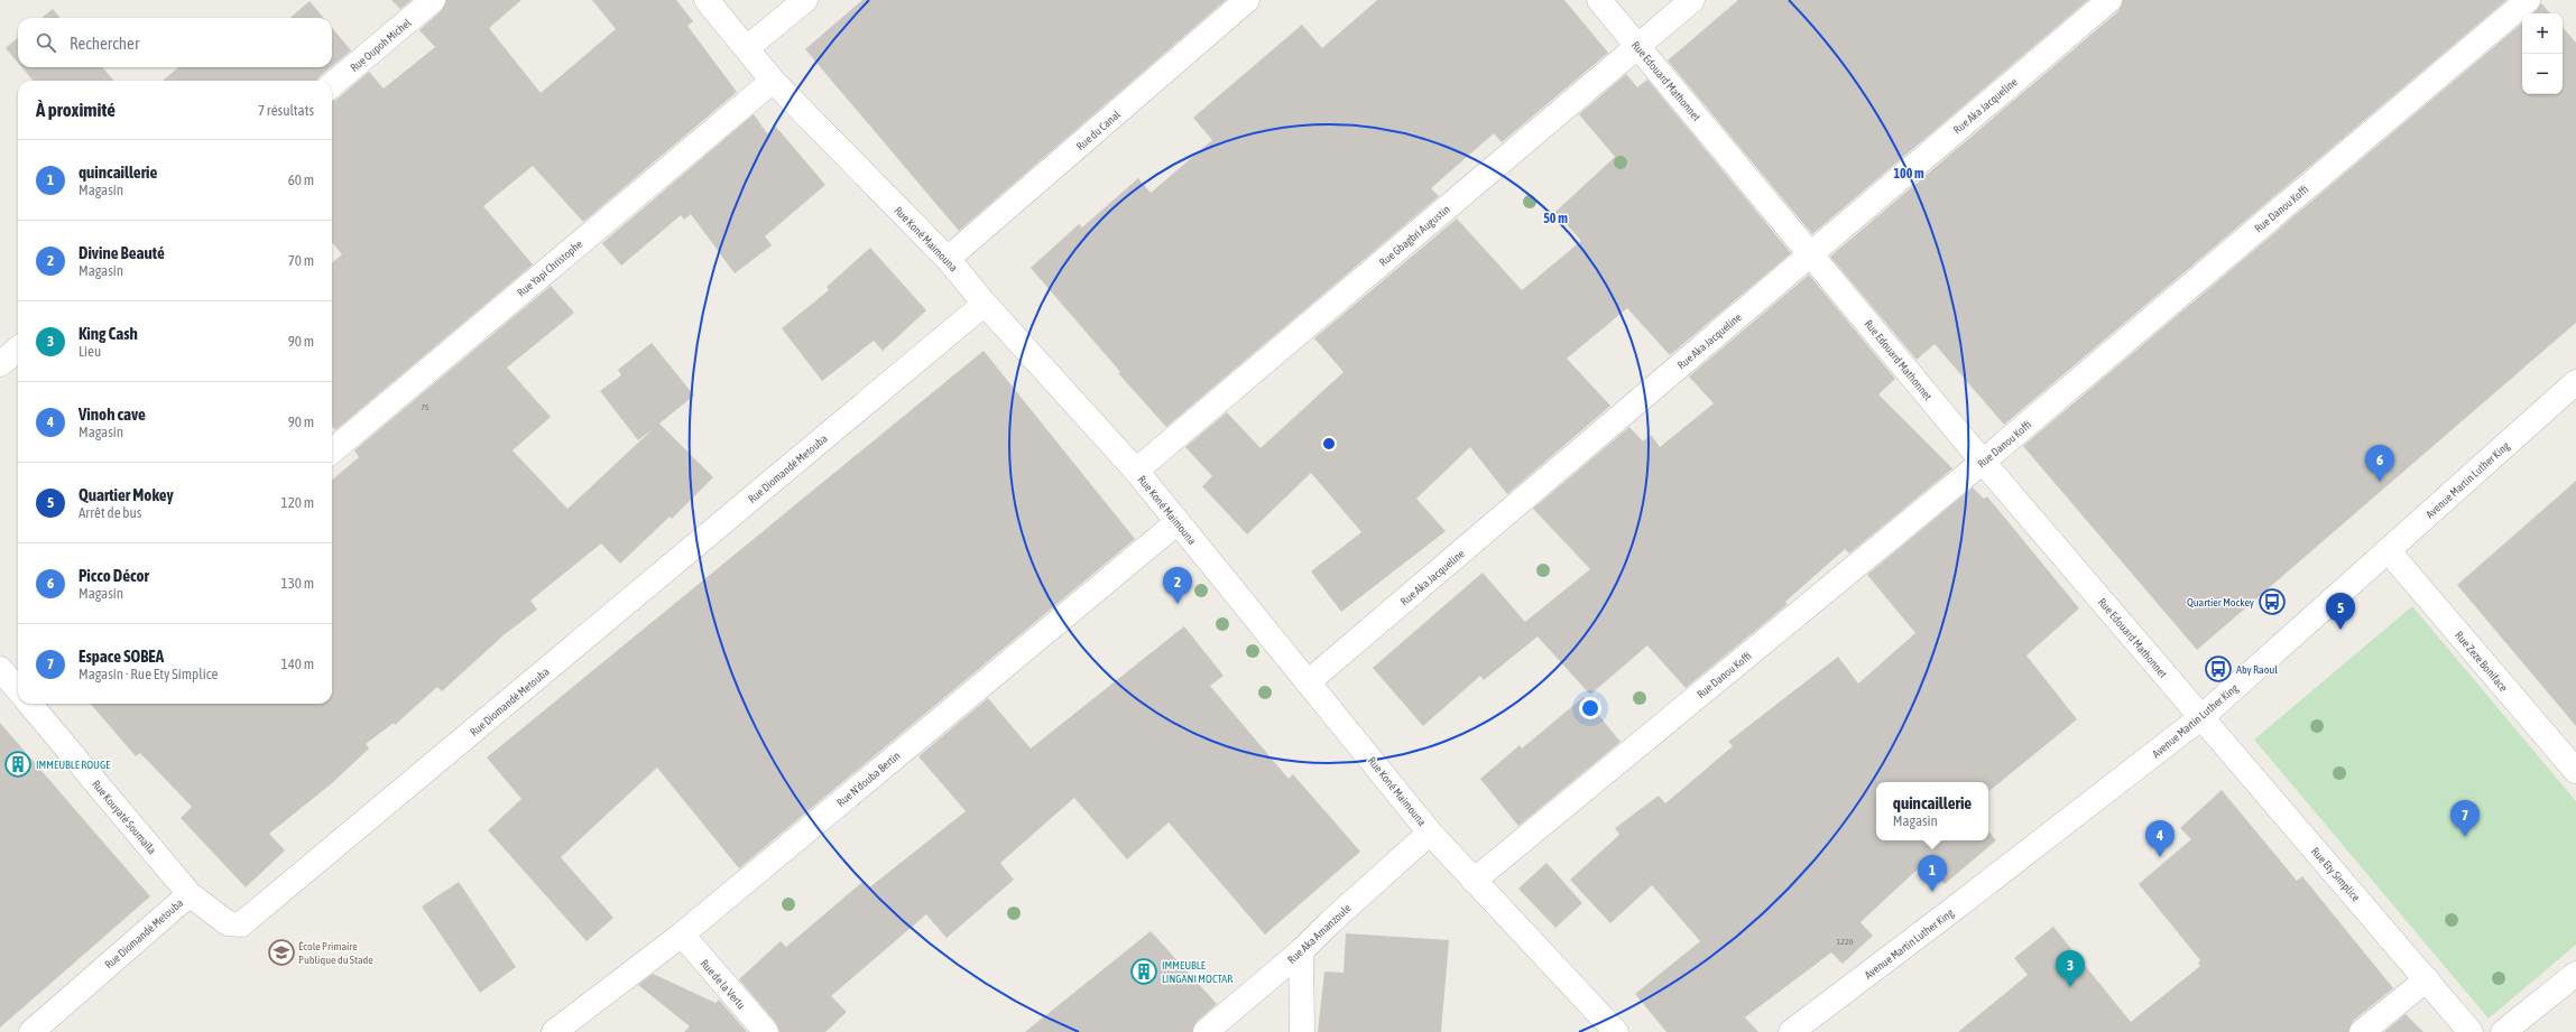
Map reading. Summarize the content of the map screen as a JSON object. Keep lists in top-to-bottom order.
{
  "streets": {
    "street": [
      "Rue Oupoh Michel",
      "Rue Edouard Mathonnet",
      "Rue Aka Jacqueline",
      "Rue du Canal",
      "Rue Danou Koffi",
      "Rue Gbagbri Augustin",
      "Rue Koné Maimouna",
      "Rue Yapi Christophe",
      "Rue Diomandé Metouba",
      "Avenue Martin Luther King",
      "Rue Zeze Boniface",
      "Rue N'douba Bertin",
      "Rue Kouyaté Soumaïla",
      "Rue Ety Simplice",
      "Rue Aka Amanzoule",
      "Rue de la Vertu"
    ]
  },
  "crossings": [
    ["Rue Edouard Mathonnet", "Rue Aka Jacqueline"],
    ["Rue Edouard Mathonnet", "Rue Danou Koffi"],
    ["Rue Edouard Mathonnet", "Rue Gbagbri Augustin"],
    ["Rue Edouard Mathonnet", "Avenue Martin Luther King"],
    ["Rue Edouard Mathonnet", "Rue Ety Simplice"],
    ["Rue Aka Jacqueline", "Rue Koné Maimouna"],
    ["Rue du Canal", "Rue Koné Maimouna"],
    ["Rue Danou Koffi", "Rue Koné Maimouna"],
    ["Rue Gbagbri Augustin", "Rue Koné Maimouna"],
    ["Rue Koné Maimouna", "Rue Yapi Christophe"],
    ["Rue Koné Maimouna", "Rue Diomandé Metouba"],
    ["Rue Koné Maimouna", "Rue N'douba Bertin"],
    ["Rue Koné Maimouna", "Rue Aka Amanzoule"],
    ["Rue Diomandé Metouba", "Rue Kouyaté Soumaïla"],
    ["Avenue Martin Luther King", "Rue Zeze Boniface"],
    ["Avenue Martin Luther King", "Rue Ety Simplice"],
    ["Rue N'douba Bertin", "Rue de la Vertu"]
  ],
  "places": {
    "bus stop": ["Quartier Mockey", "Aby Raoul"],
    "building": ["IMMEUBLE ROUGE", "IMMEUBLE LINGANI MOCTAR"],
    "school or university": ["École Primaire Publique du Stade"]
  },
  "house_numbers": ["75", "1220"],
  "page": {
    "map_buttons": ["+", "−"],
    "search": "Rechercher",
    "heading": ["À proximité", "7 résultats"],
    "list": [
      {
        "mark": "1",
        "name": "quincaillerie",
        "note": "Magasin",
        "value": "60 m"
      },
      {
        "mark": "2",
        "name": "Divine Beauté",
        "note": "Magasin",
        "value": "70 m"
      },
      {
        "mark": "3",
        "name": "King Cash",
        "note": "Lieu",
        "value": "90 m"
      },
      {
        "mark": "4",
        "name": "Vinoh cave",
        "note": "Magasin",
        "value": "90 m"
      },
      {
        "mark": "5",
        "name": "Quartier Mokey",
        "note": "Arrêt de bus",
        "value": "120 m"
      },
      {
        "mark": "6",
        "name": "Picco Décor",
        "note": "Magasin",
        "value": "130 m"
      },
      {
        "mark": "7",
        "name": "Espace SOBEA",
        "note": "Magasin · Rue Ety Simplice",
        "value": "140 m"
      }
    ],
    "pins": [
      "6",
      "2",
      "5",
      "7",
      "4",
      "1",
      "3"
    ],
    "popup": ["quincaillerie", "Magasin"]
  },
  "rings": ["100 m", "50 m"]
}
